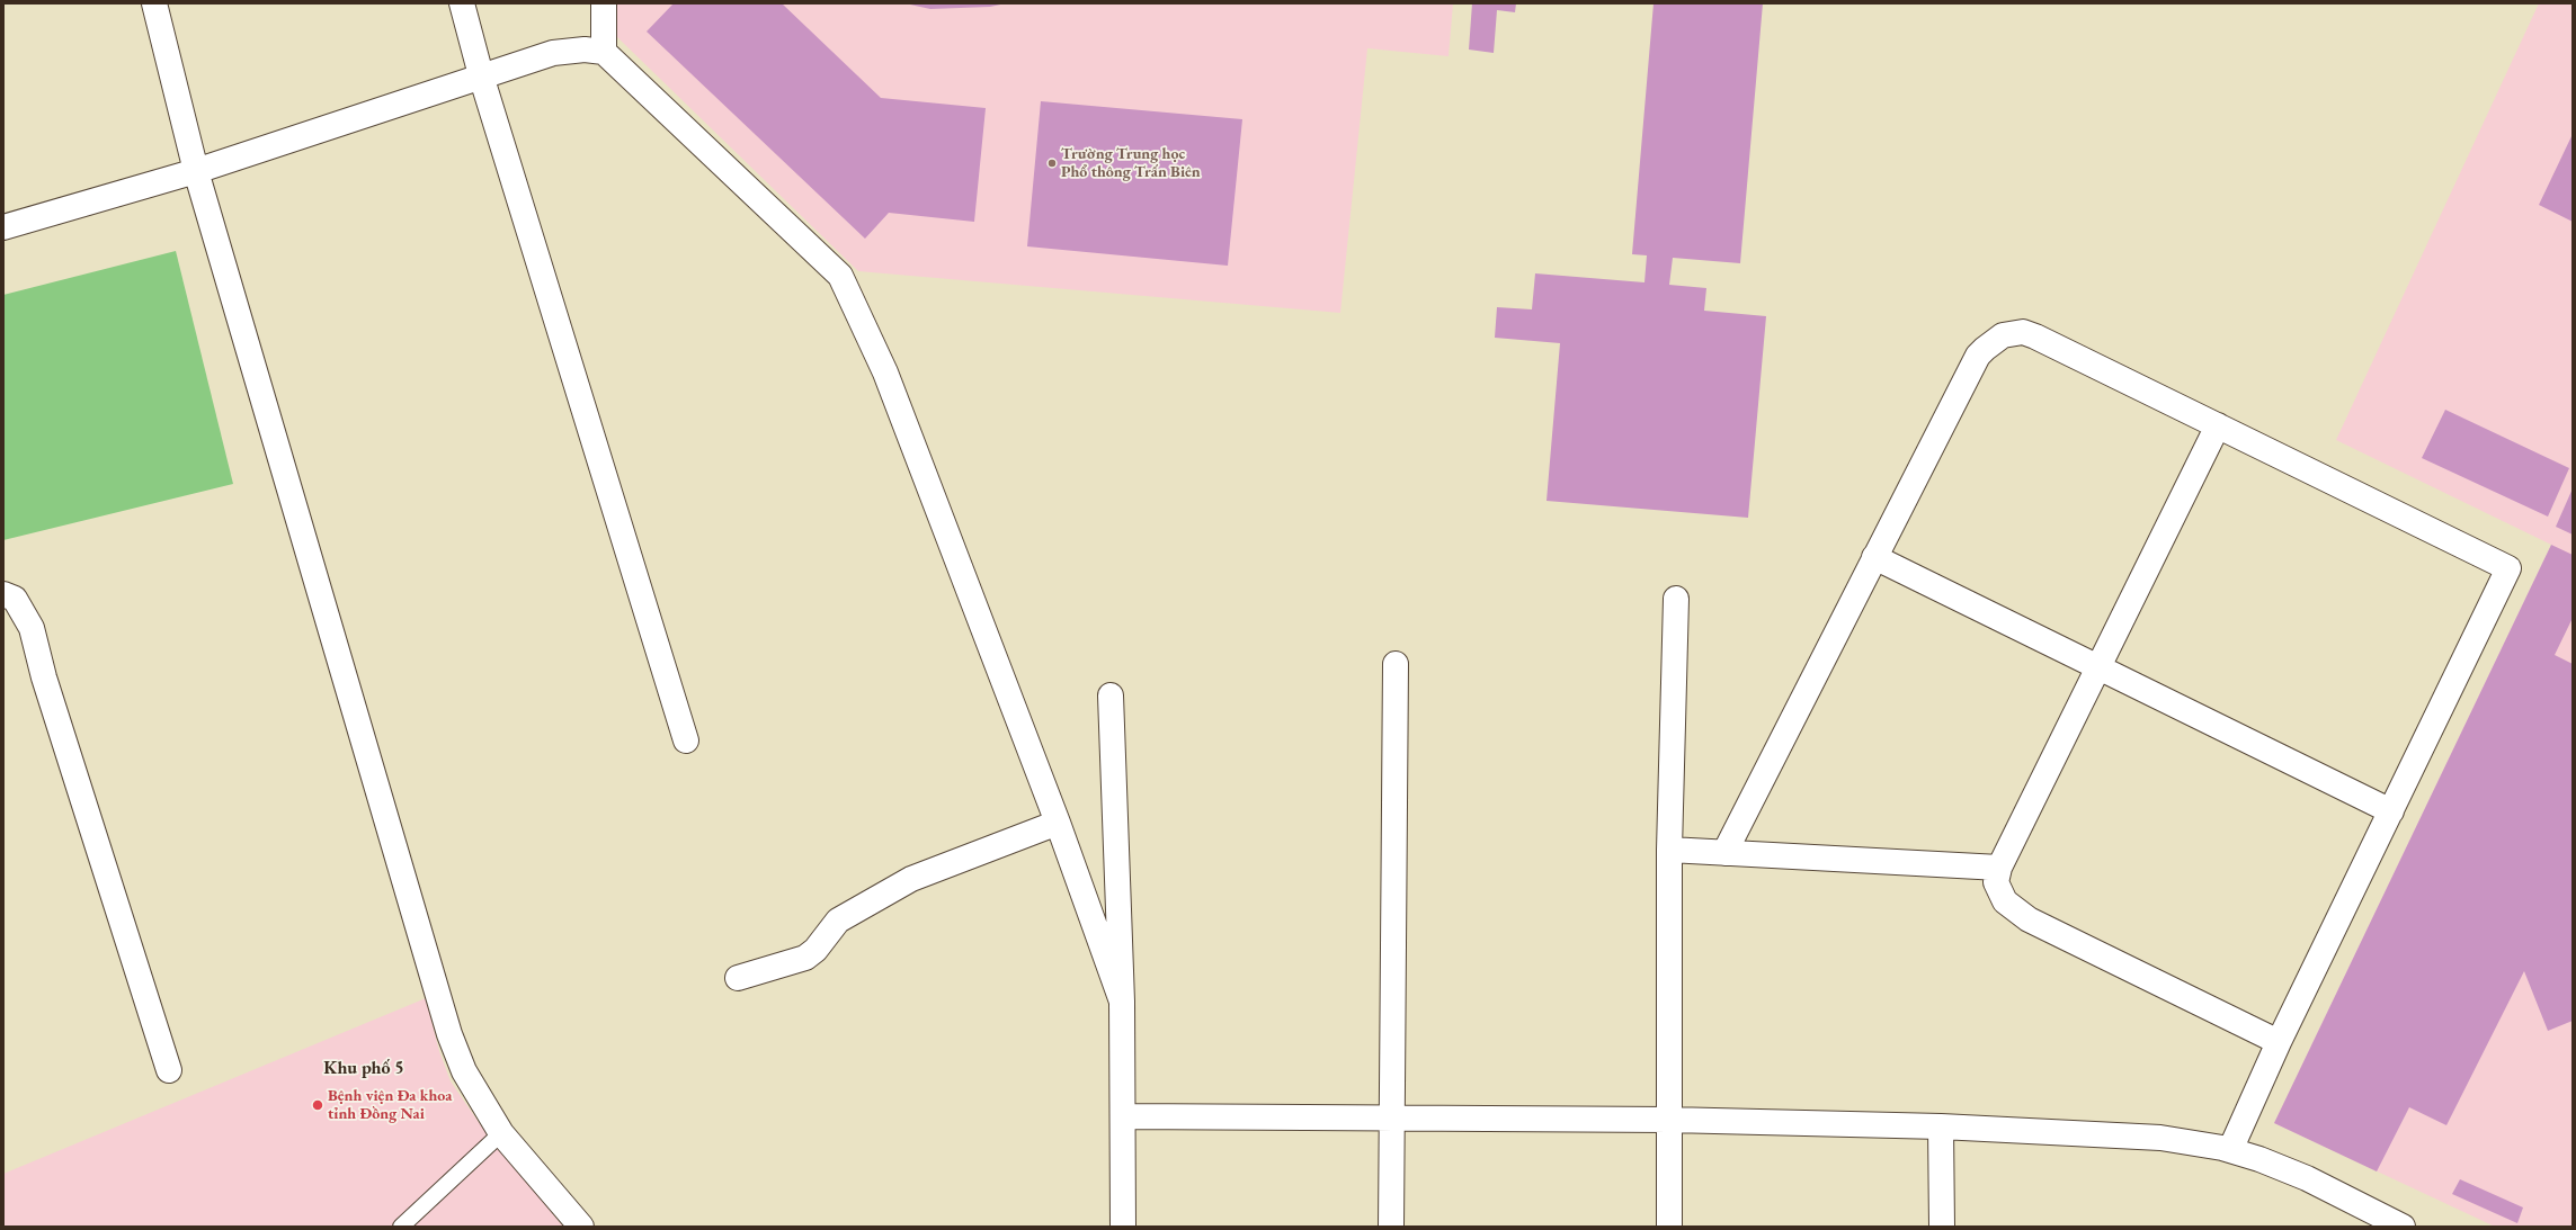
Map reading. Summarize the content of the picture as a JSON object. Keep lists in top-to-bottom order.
{
  "districts": ["Khu phố 5"],
  "places": ["Trường Trung học Phổ thông Trấn Biên", "Bệnh viện Đa khoa tỉnh Đồng Nai"]
}
